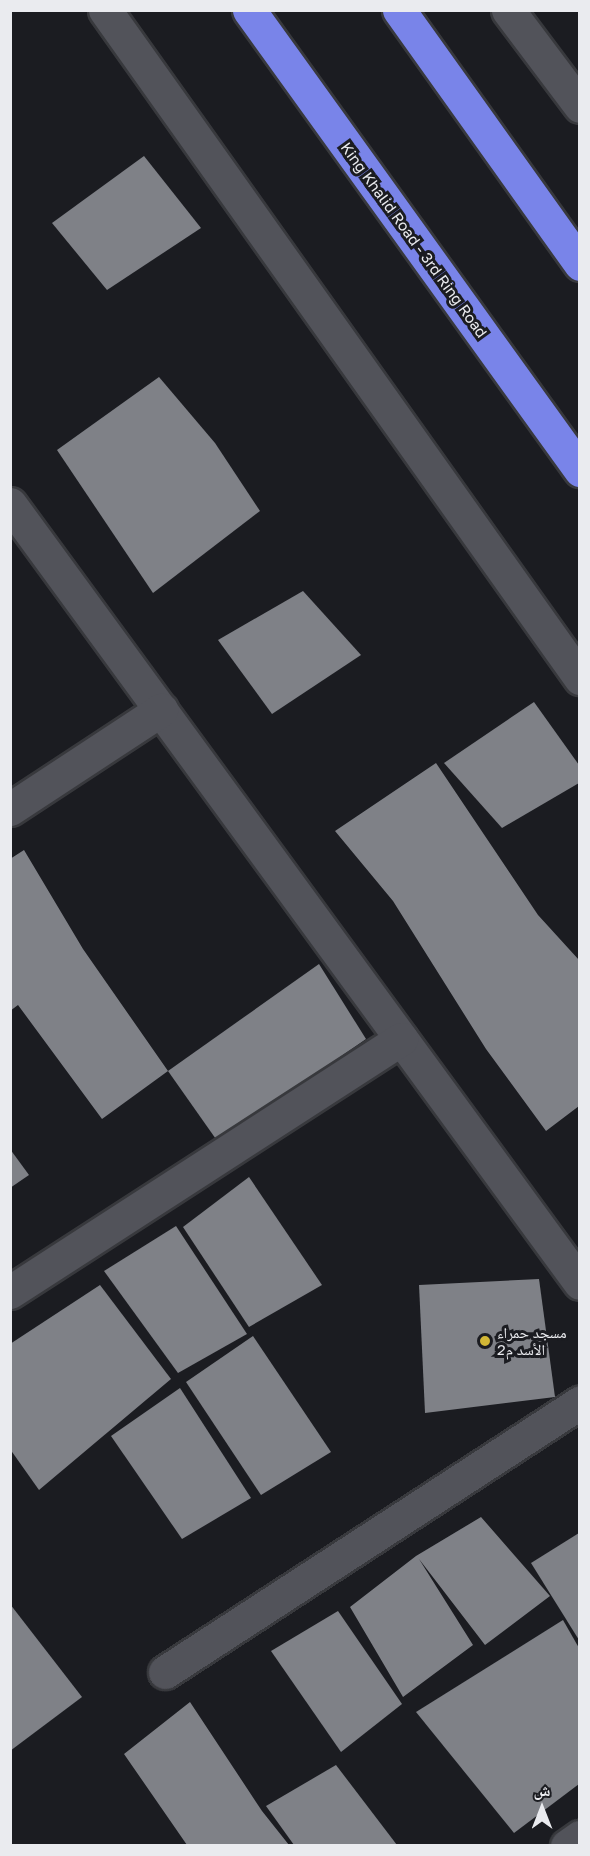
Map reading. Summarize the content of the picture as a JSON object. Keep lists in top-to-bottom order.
{
  "streets": {
    "highway": ["King Khalid Road - 3rd Ring Road"]
  },
  "places": ["مسجد حمراء الأسد م2"],
  "north": "top"
}
